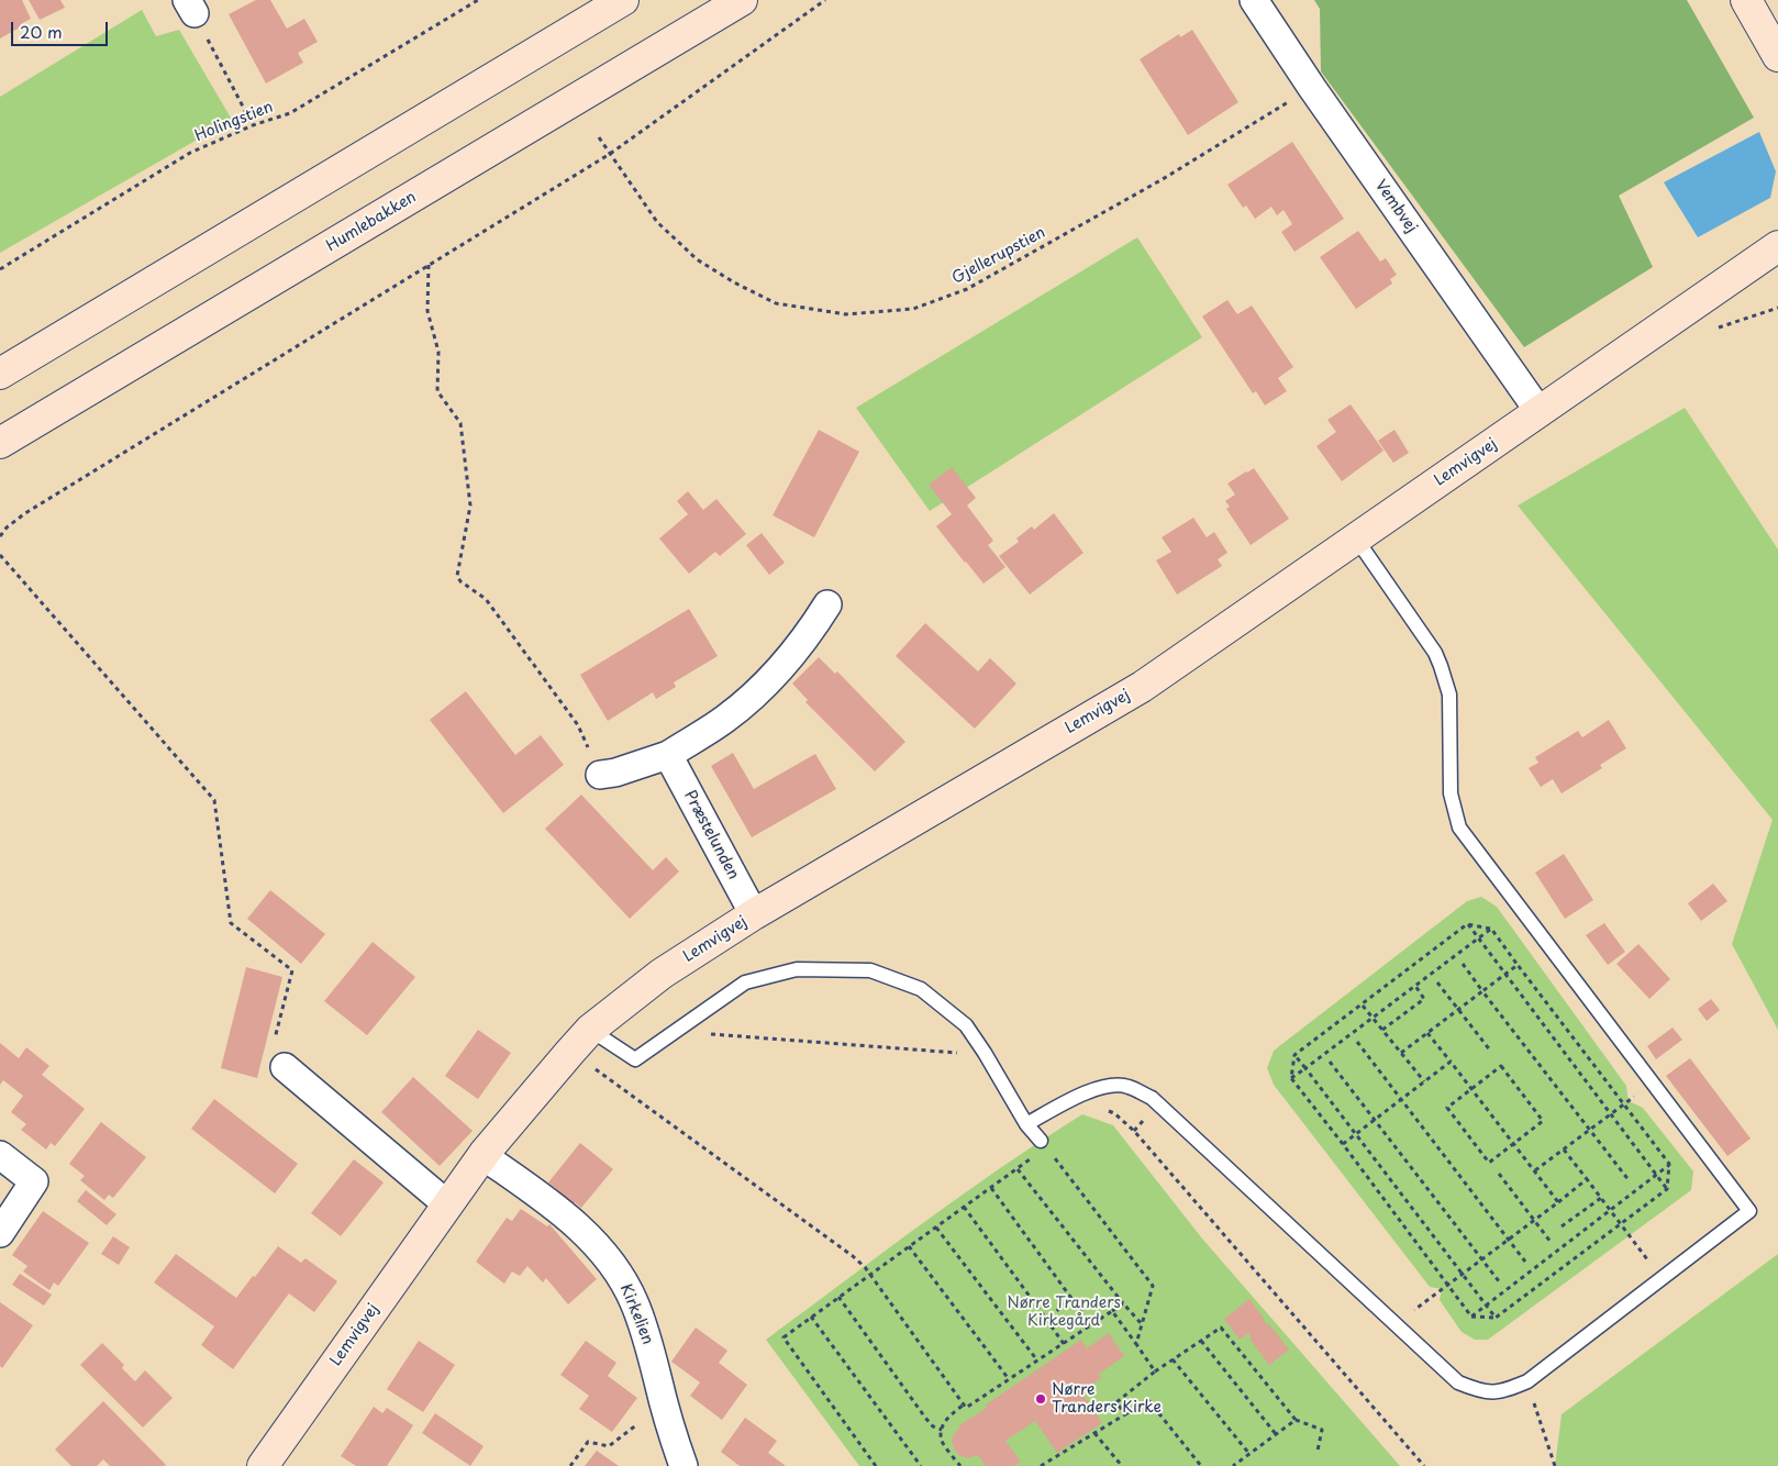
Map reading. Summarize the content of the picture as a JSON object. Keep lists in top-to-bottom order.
{
  "streets": {
    "street": [
      "Vembvej",
      "Humlebakken",
      "Lemvigvej",
      "Præstelunden",
      "Kirkelien"
    ],
    "path": ["Holingstien", "Gjellerupstien"]
  },
  "crossings": [
    ["Vembvej", "Gjellerupstien"],
    ["Vembvej", "Lemvigvej"],
    ["Lemvigvej", "Præstelunden"],
    ["Lemvigvej", "Kirkelien"]
  ],
  "parks": ["Nørre Tranders Kirkegård"],
  "places": ["Nørre Tranders Kirke"],
  "scale_bar": "20 m"
}
